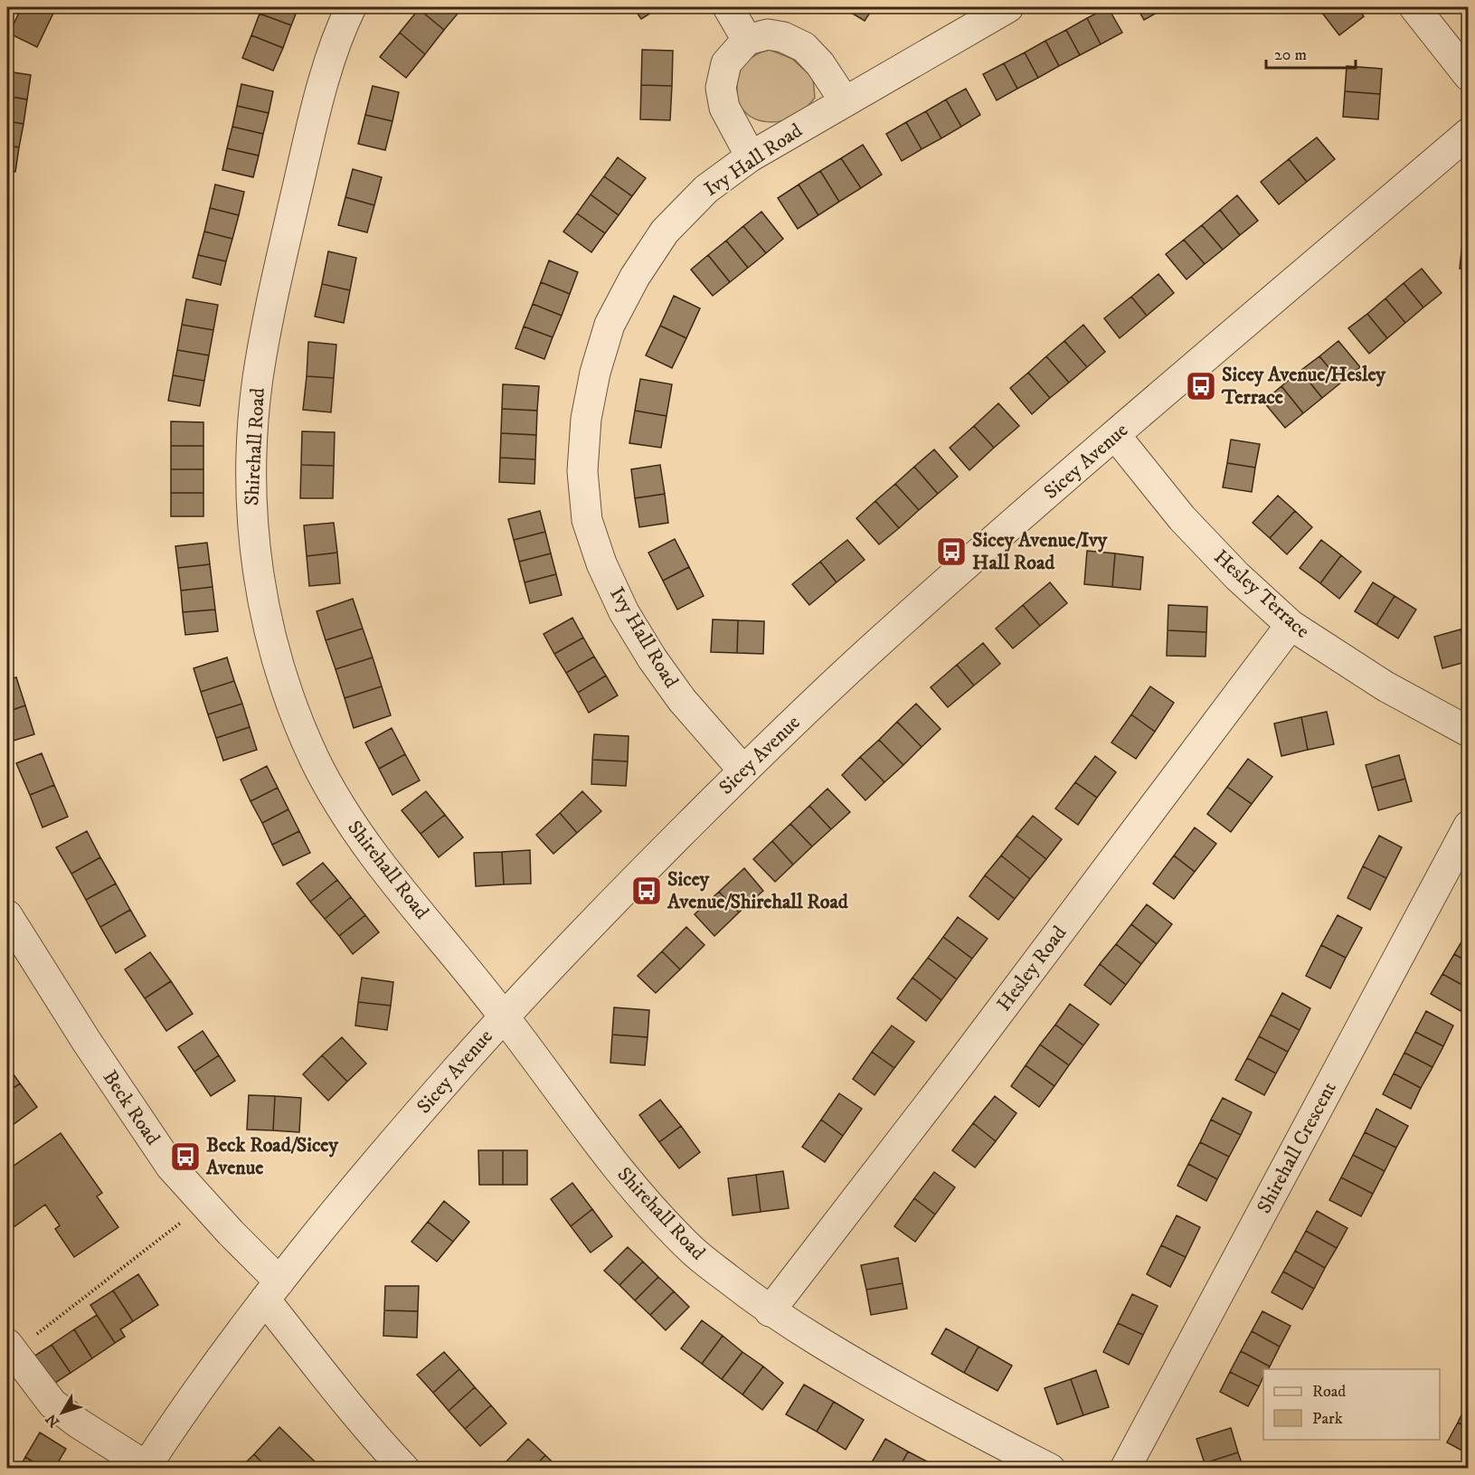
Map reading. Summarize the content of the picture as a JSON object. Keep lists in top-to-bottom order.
{
  "streets": {
    "street": [
      "Ivy Hall Road",
      "Shirehall Road",
      "Sicey Avenue",
      "Hesley Terrace",
      "Hesley Road",
      "Beck Road",
      "Shirehall Crescent"
    ]
  },
  "crossings": [
    ["Ivy Hall Road", "Sicey Avenue"],
    ["Shirehall Road", "Sicey Avenue"],
    ["Shirehall Road", "Hesley Road"],
    ["Sicey Avenue", "Hesley Terrace"],
    ["Sicey Avenue", "Beck Road"],
    ["Hesley Terrace", "Hesley Road"]
  ],
  "places": {
    "bus stop": [
      "Sicey Avenue/Hesley Terrace",
      "Sicey Avenue/Ivy Hall Road",
      "Sicey Avenue/Shirehall Road",
      "Beck Road/Sicey Avenue"
    ]
  },
  "legend": ["Road", "Park"],
  "scale_bar": "20 m",
  "north": "bottom left"
}
